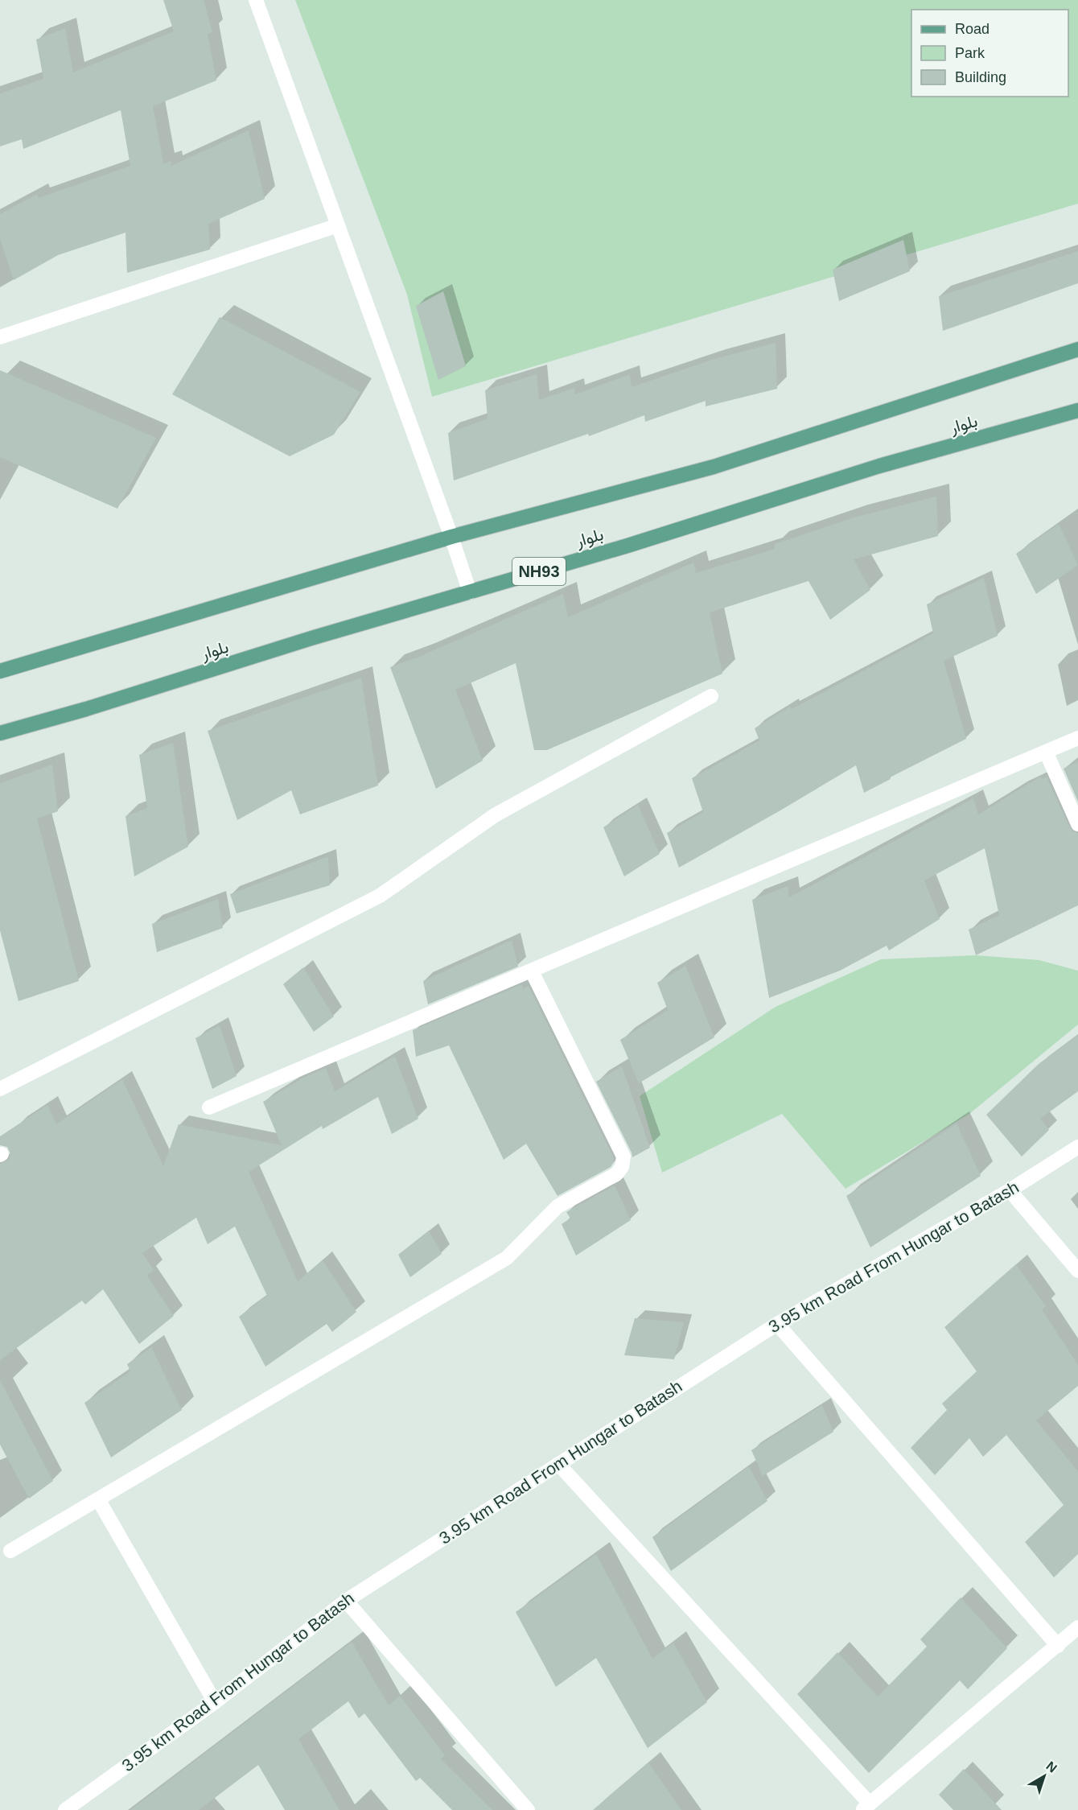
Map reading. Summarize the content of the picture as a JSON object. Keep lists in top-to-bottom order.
{
  "streets": {
    "main road": ["بلوار", "NH93"],
    "street": ["3.95 km Road From Hungar to Batash"]
  },
  "legend": ["Road", "Park", "Building"],
  "north": "top right"
}
